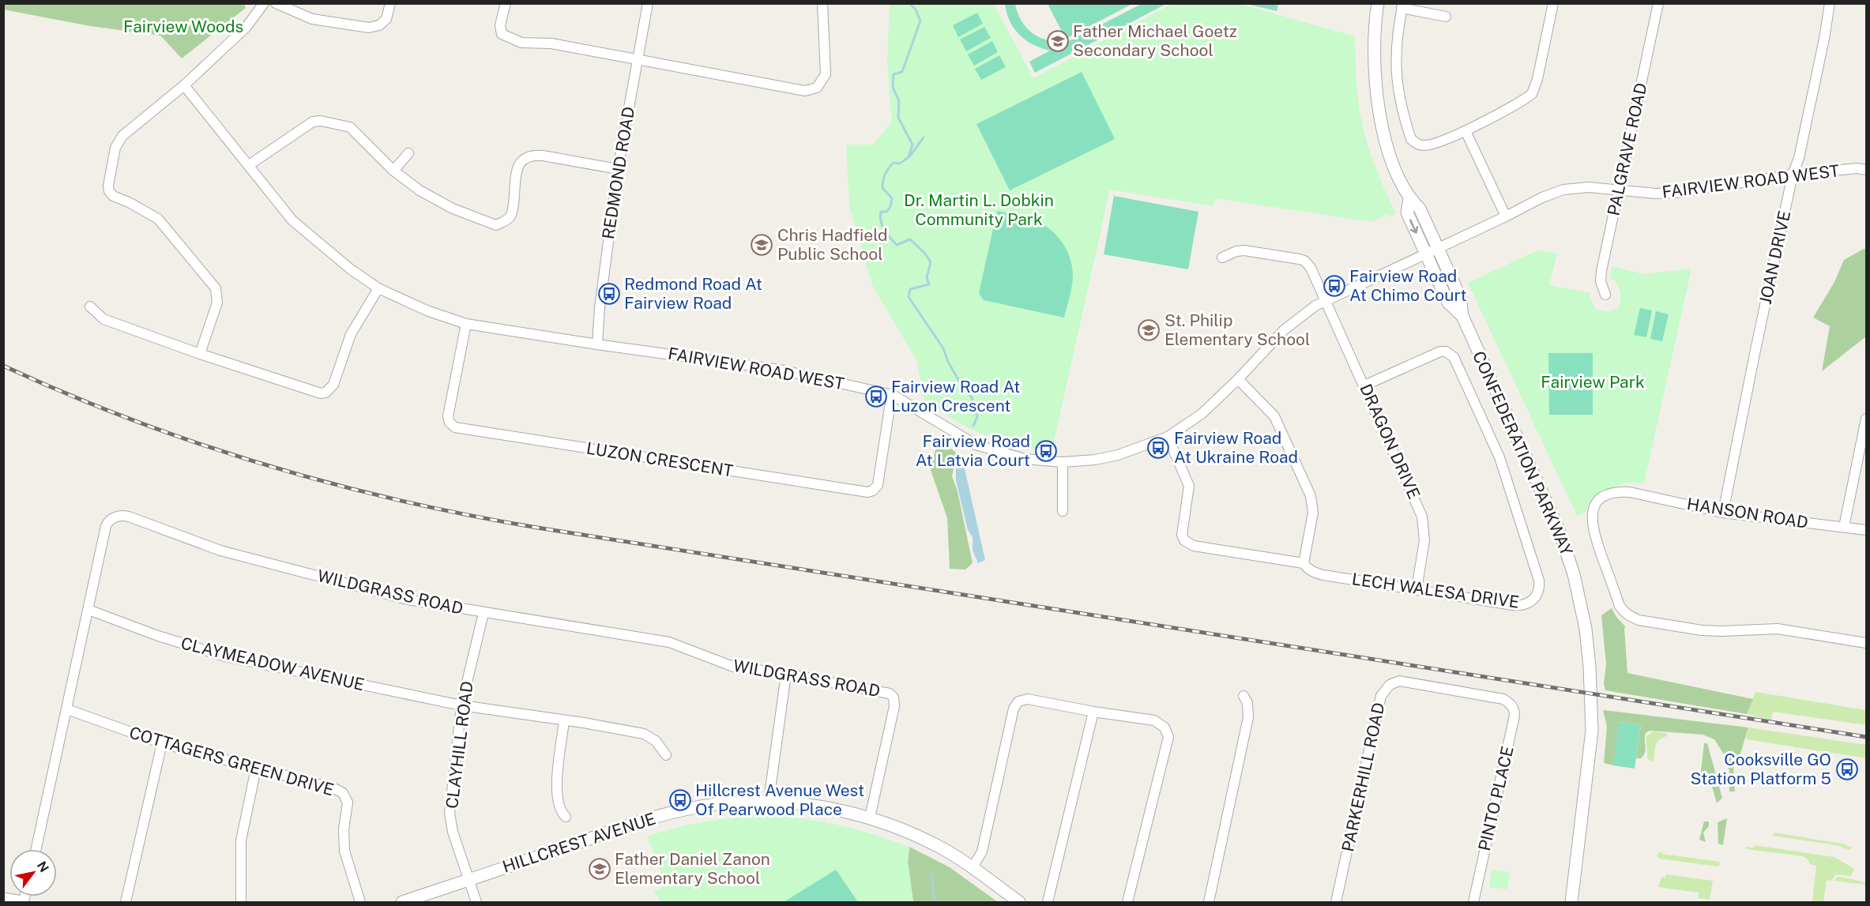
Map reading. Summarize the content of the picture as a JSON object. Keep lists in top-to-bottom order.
{
  "streets": {
    "street": [
      "PALGRAVE ROAD",
      "REDMOND ROAD",
      "FAIRVIEW ROAD WEST",
      "JOAN DRIVE",
      "DRAGON DRIVE",
      "CONFEDERATION PARKWAY",
      "LUZON CRESCENT",
      "HANSON ROAD",
      "LECH WALESA DRIVE",
      "WILDGRASS ROAD",
      "CLAYMEADOW AVENUE",
      "CLAYHILL ROAD",
      "COTTAGERS GREEN DRIVE",
      "PARKERHILL ROAD",
      "PINTO PLACE",
      "HILLCREST AVENUE"
    ]
  },
  "crossings": [
    ["PALGRAVE ROAD", "FAIRVIEW ROAD WEST"],
    ["REDMOND ROAD", "FAIRVIEW ROAD WEST"],
    ["FAIRVIEW ROAD WEST", "JOAN DRIVE"],
    ["FAIRVIEW ROAD WEST", "DRAGON DRIVE"],
    ["FAIRVIEW ROAD WEST", "CONFEDERATION PARKWAY"],
    ["FAIRVIEW ROAD WEST", "LUZON CRESCENT"],
    ["JOAN DRIVE", "HANSON ROAD"],
    ["DRAGON DRIVE", "LECH WALESA DRIVE"],
    ["WILDGRASS ROAD", "CLAYMEADOW AVENUE"],
    ["WILDGRASS ROAD", "CLAYHILL ROAD"],
    ["WILDGRASS ROAD", "COTTAGERS GREEN DRIVE"],
    ["WILDGRASS ROAD", "HILLCREST AVENUE"],
    ["CLAYMEADOW AVENUE", "CLAYHILL ROAD"],
    ["CLAYHILL ROAD", "HILLCREST AVENUE"],
    ["PARKERHILL ROAD", "PINTO PLACE"]
  ],
  "parks": ["Fairview Woods", "Dr. Martin L. Dobkin Community Park", "Fairview Park"],
  "places": {
    "school or university": [
      "Father Michael Goetz Secondary School",
      "Chris Hadfield Public School",
      "St. Philip Elementary School",
      "Father Daniel Zanon Elementary School"
    ],
    "bus stop": [
      "Fairview Road At Chimo Court",
      "Redmond Road At Fairview Road",
      "Fairview Road At Luzon Crescent",
      "Fairview Road At Ukraine Road",
      "Fairview Road At Latvia Court",
      "Cooksville GO Station Platform 5",
      "Hillcrest Avenue West Of Pearwood Place"
    ]
  },
  "north": "top right"
}
